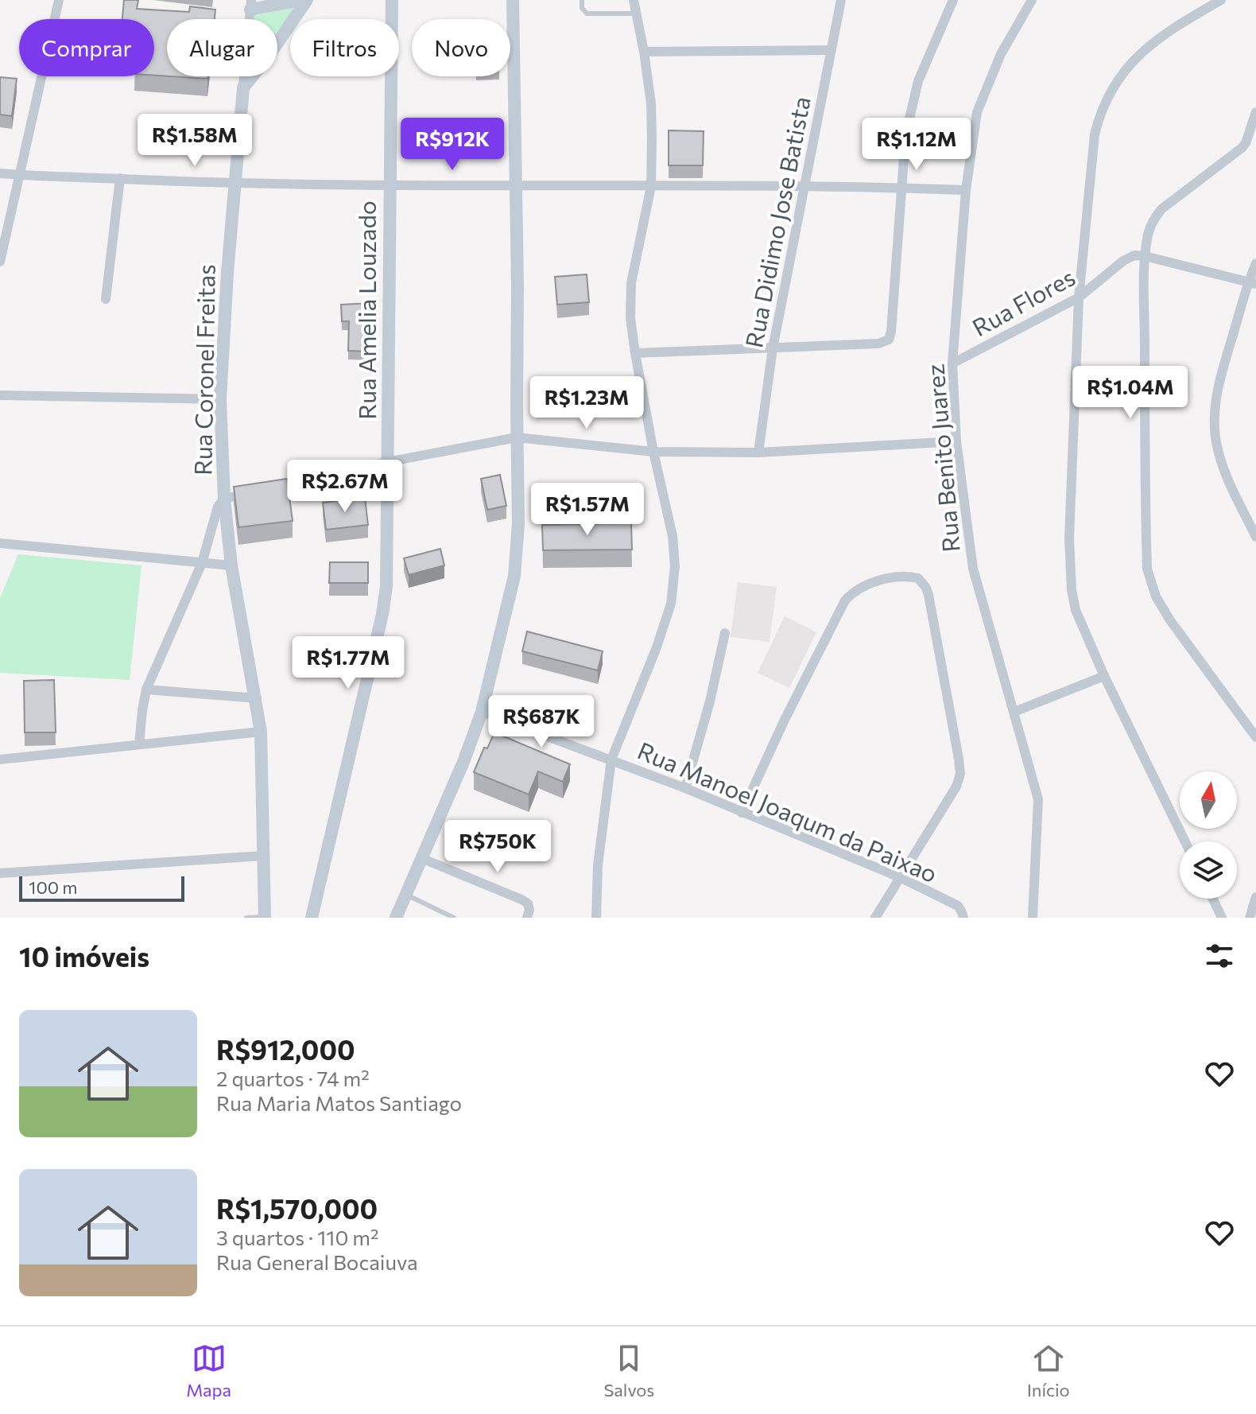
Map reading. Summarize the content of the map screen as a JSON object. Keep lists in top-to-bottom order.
{
  "streets": {
    "main road": ["Rua Amelia Louzado", "Rua Coronel Freitas"],
    "street": [
      "Rua Didimo Jose Batista",
      "Rua Flores",
      "Rua Benito Juarez",
      "Rua Manoel Joaqum da Paixao"
    ]
  },
  "crossings": [
    ["Rua Flores", "Rua Benito Juarez"]
  ],
  "scale_bar": "100 m",
  "north": "top",
  "page": {
    "chip": [
      "Comprar",
      "Alugar",
      "Filtros",
      "Novo"
    ],
    "price": [
      "R$1.58M",
      "R$912K",
      "R$1.12M",
      "R$1.04M",
      "R$1.23M",
      "R$2.67M",
      "R$1.57M",
      "R$1.77M",
      "R$687K",
      "R$750K"
    ],
    "scale": "100 m",
    "heading": "10 imóveis",
    "list": [
      {
        "name": "R$912,000",
        "note": "2 quartos · 74 m² · Rua Maria Matos Santiago"
      },
      {
        "name": "R$1,570,000",
        "note": "3 quartos · 110 m² · Rua General Bocaiuva"
      }
    ],
    "tabs": ["Mapa", "Salvos", "Início"]
  }
}
